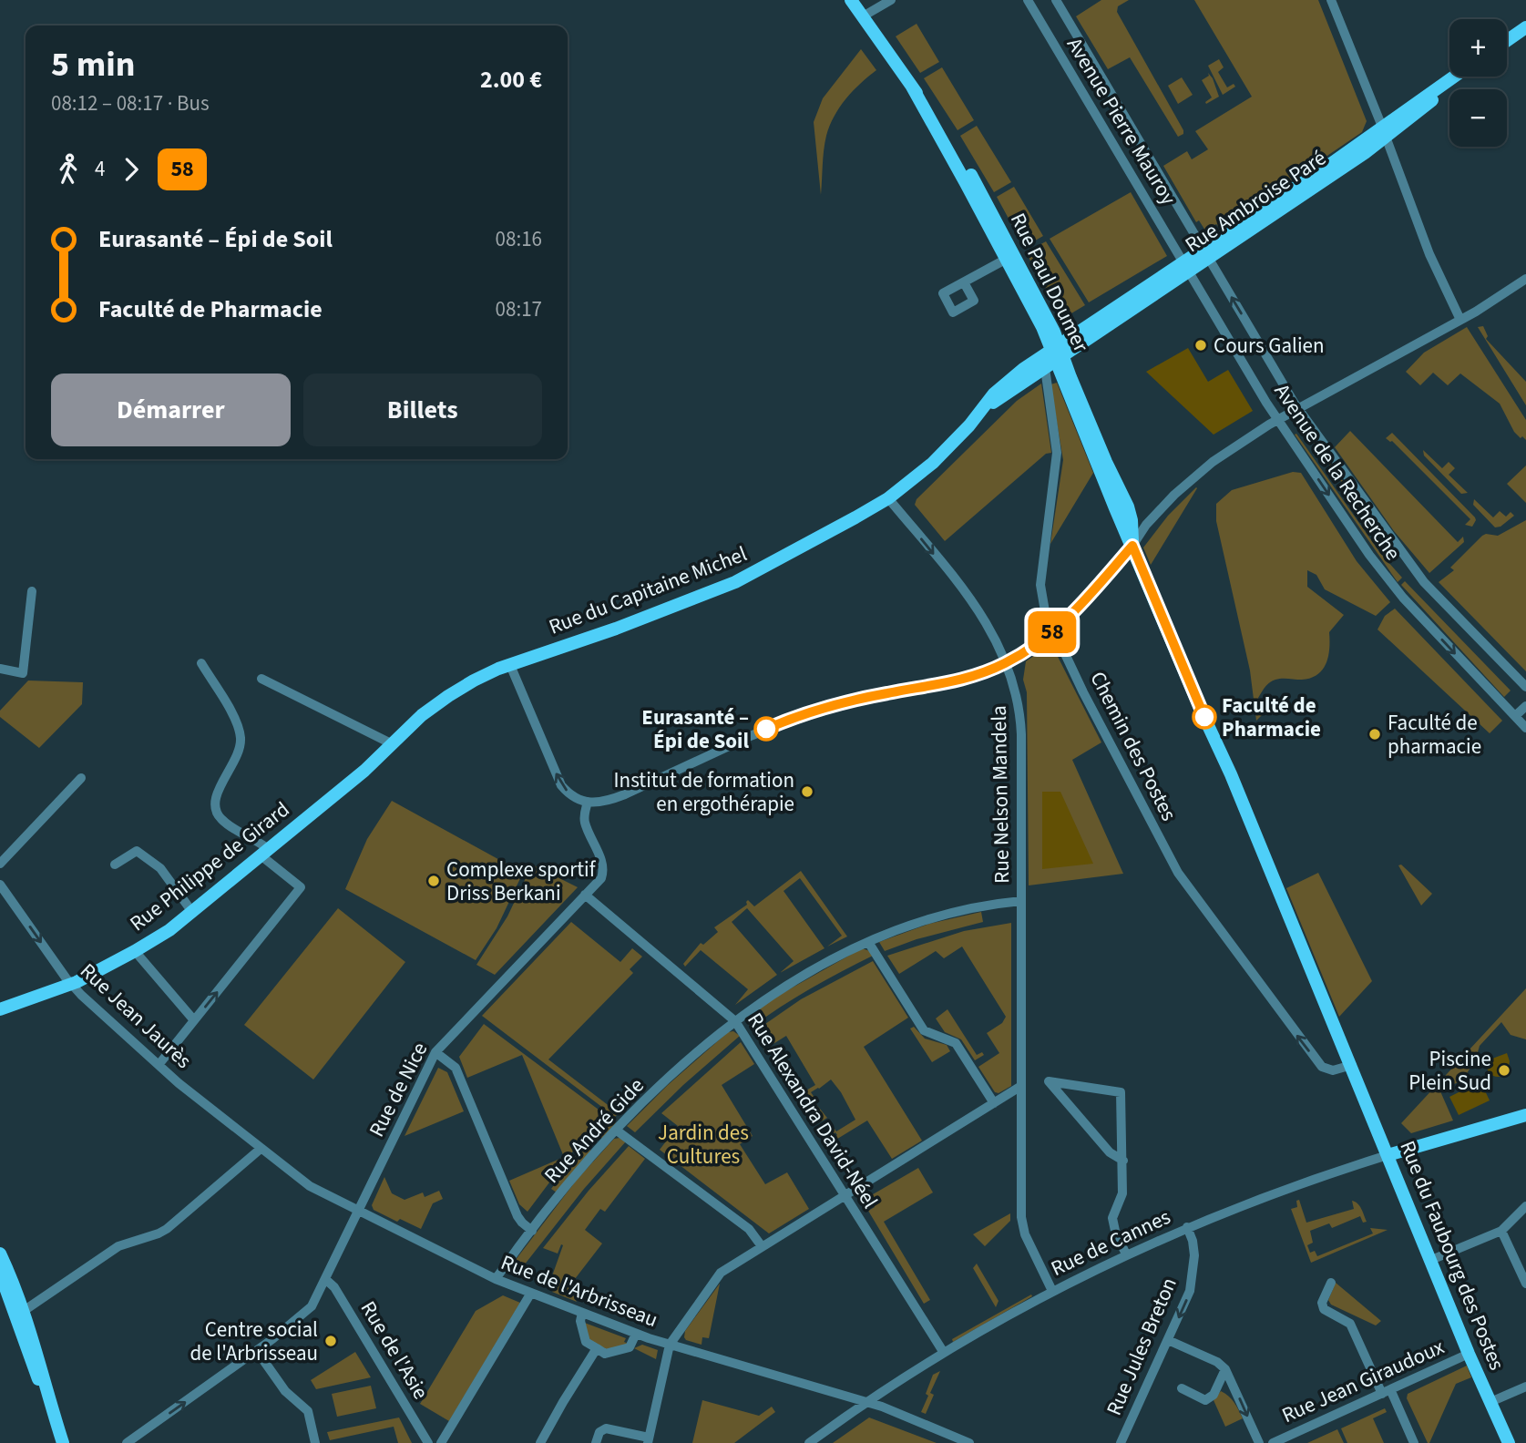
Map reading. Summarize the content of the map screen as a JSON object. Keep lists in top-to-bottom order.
{
  "streets": {
    "main road": [
      "Rue Ambroise Paré",
      "Rue Paul Doumer",
      "Rue du Capitaine Michel",
      "Rue Philippe de Girard",
      "Rue du Faubourg des Postes"
    ],
    "street": [
      "Avenue Pierre Mauroy",
      "Avenue de la Recherche",
      "Chemin des Postes",
      "Rue Nelson Mandela",
      "Rue Jean Jaurès",
      "Rue de Nice",
      "Rue Alexandra David-Néel",
      "Rue André Gide",
      "Rue de Cannes",
      "Rue de l'Arbrisseau",
      "Rue Jules Breton",
      "Rue de l'Asie",
      "Rue Jean Giraudoux"
    ]
  },
  "crossings": [
    ["Avenue Pierre Mauroy", "Rue Ambroise Paré"],
    ["Avenue Pierre Mauroy", "Avenue de la Recherche"],
    ["Rue Ambroise Paré", "Rue Paul Doumer"],
    ["Rue Ambroise Paré", "Avenue de la Recherche"],
    ["Rue Ambroise Paré", "Rue du Capitaine Michel"],
    ["Rue Ambroise Paré", "Chemin des Postes"],
    ["Rue Paul Doumer", "Rue du Capitaine Michel"],
    ["Rue Paul Doumer", "Chemin des Postes"],
    ["Rue Paul Doumer", "Rue du Faubourg des Postes"],
    ["Rue du Capitaine Michel", "Chemin des Postes"],
    ["Rue du Capitaine Michel", "Rue Nelson Mandela"],
    ["Rue du Capitaine Michel", "Rue Philippe de Girard"],
    ["Chemin des Postes", "Rue du Faubourg des Postes"],
    ["Rue Nelson Mandela", "Rue André Gide"],
    ["Rue Philippe de Girard", "Rue Jean Jaurès"],
    ["Rue Jean Jaurès", "Rue de l'Arbrisseau"],
    ["Rue de Nice", "Rue Alexandra David-Néel"],
    ["Rue de Nice", "Rue de l'Arbrisseau"],
    ["Rue de Nice", "Rue de l'Asie"],
    ["Rue Alexandra David-Néel", "Rue André Gide"],
    ["Rue Alexandra David-Néel", "Rue de Cannes"],
    ["Rue André Gide", "Rue de l'Arbrisseau"],
    ["Rue de Cannes", "Rue du Faubourg des Postes"],
    ["Rue de Cannes", "Rue de l'Arbrisseau"],
    ["Rue de Cannes", "Rue Jules Breton"],
    ["Rue du Faubourg des Postes", "Rue Jean Giraudoux"]
  ],
  "one_way": ["Chemin des Postes", "Rue Jean Jaurès", "Rue Jules Breton"],
  "parks": ["Jardin des Cultures"],
  "places": [
    "Cours Galien",
    "Faculté de Pharmacie",
    "Eurasanté – Épi de Soil",
    "Faculté de pharmacie",
    "Institut de formation en ergothérapie",
    "Complexe sportif Driss Berkani",
    "Piscine Plein Sud",
    "Centre social de l'Arbrisseau"
  ],
  "lines": ["bus line 58"],
  "page": {
    "on_map": "58",
    "map_buttons": ["+", "−"],
    "heading": ["5 min", "08:12 – 08:17 · Bus", "2.00 €"],
    "legs": ["4", "58"],
    "list": [
      {
        "name": "Eurasanté – Épi de Soil",
        "value": "08:16"
      },
      {
        "name": "Faculté de Pharmacie",
        "value": "08:17"
      }
    ],
    "buttons": ["Démarrer", "Billets"]
  }
}
